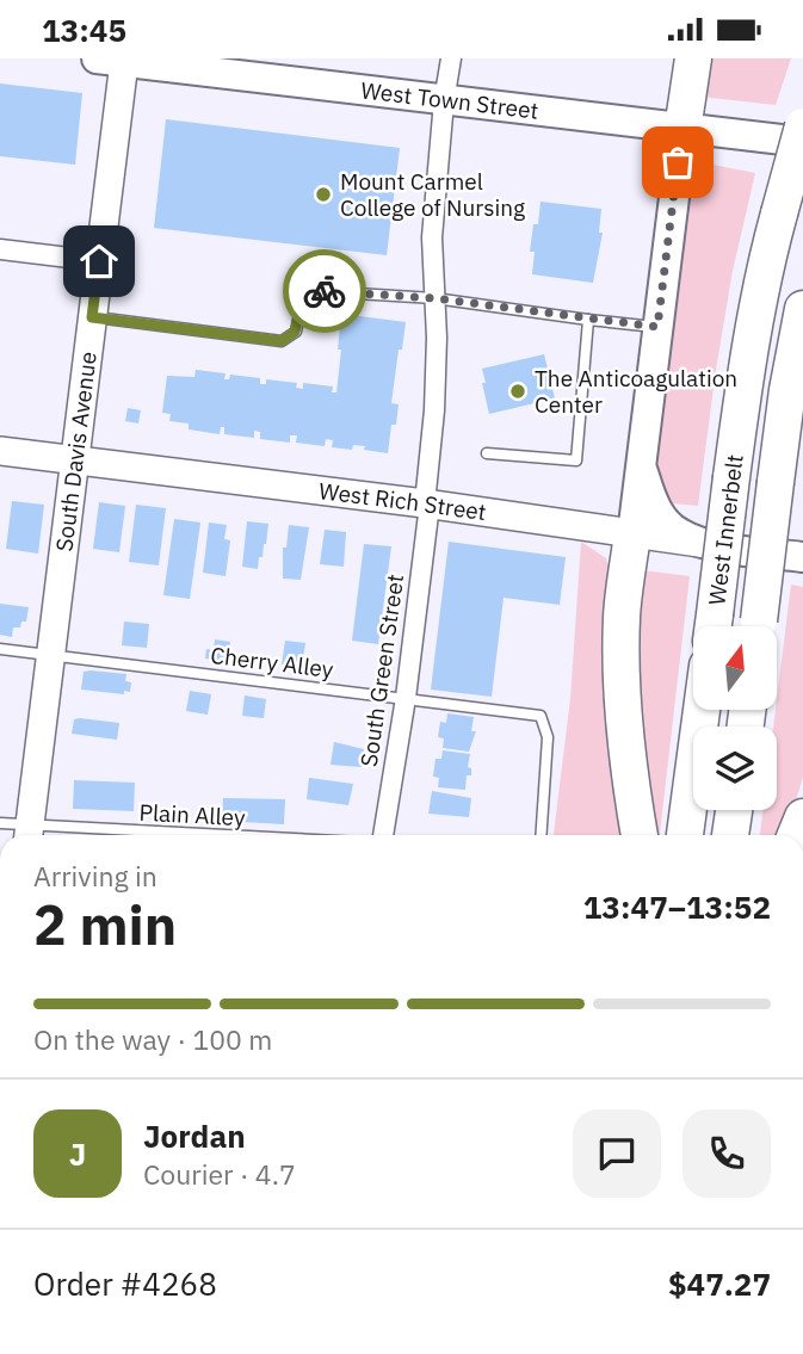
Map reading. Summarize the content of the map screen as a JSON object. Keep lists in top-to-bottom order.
{
  "streets": {
    "highway": ["West Innerbelt"],
    "main road": ["West Town Street", "West Rich Street"],
    "street": ["South Davis Avenue", "South Green Street"],
    "lane": ["Cherry Alley", "Plain Alley"]
  },
  "crossings": [
    ["West Town Street", "South Davis Avenue"],
    ["West Town Street", "South Green Street"],
    ["South Davis Avenue", "West Rich Street"],
    ["South Davis Avenue", "Cherry Alley"],
    ["South Davis Avenue", "Plain Alley"],
    ["West Rich Street", "South Green Street"],
    ["Cherry Alley", "South Green Street"]
  ],
  "places": ["Mount Carmel College of Nursing", "The Anticoagulation Center"],
  "north": "top",
  "page": {
    "status": "13:45",
    "heading": ["2 min", "Arriving in", "13:47–13:52"],
    "panel": [
      "Jordan",
      "Courier · 4.7",
      "Order #4268",
      "$47.27"
    ],
    "bar": "On the way · 100 m",
    "round": "J"
  }
}
